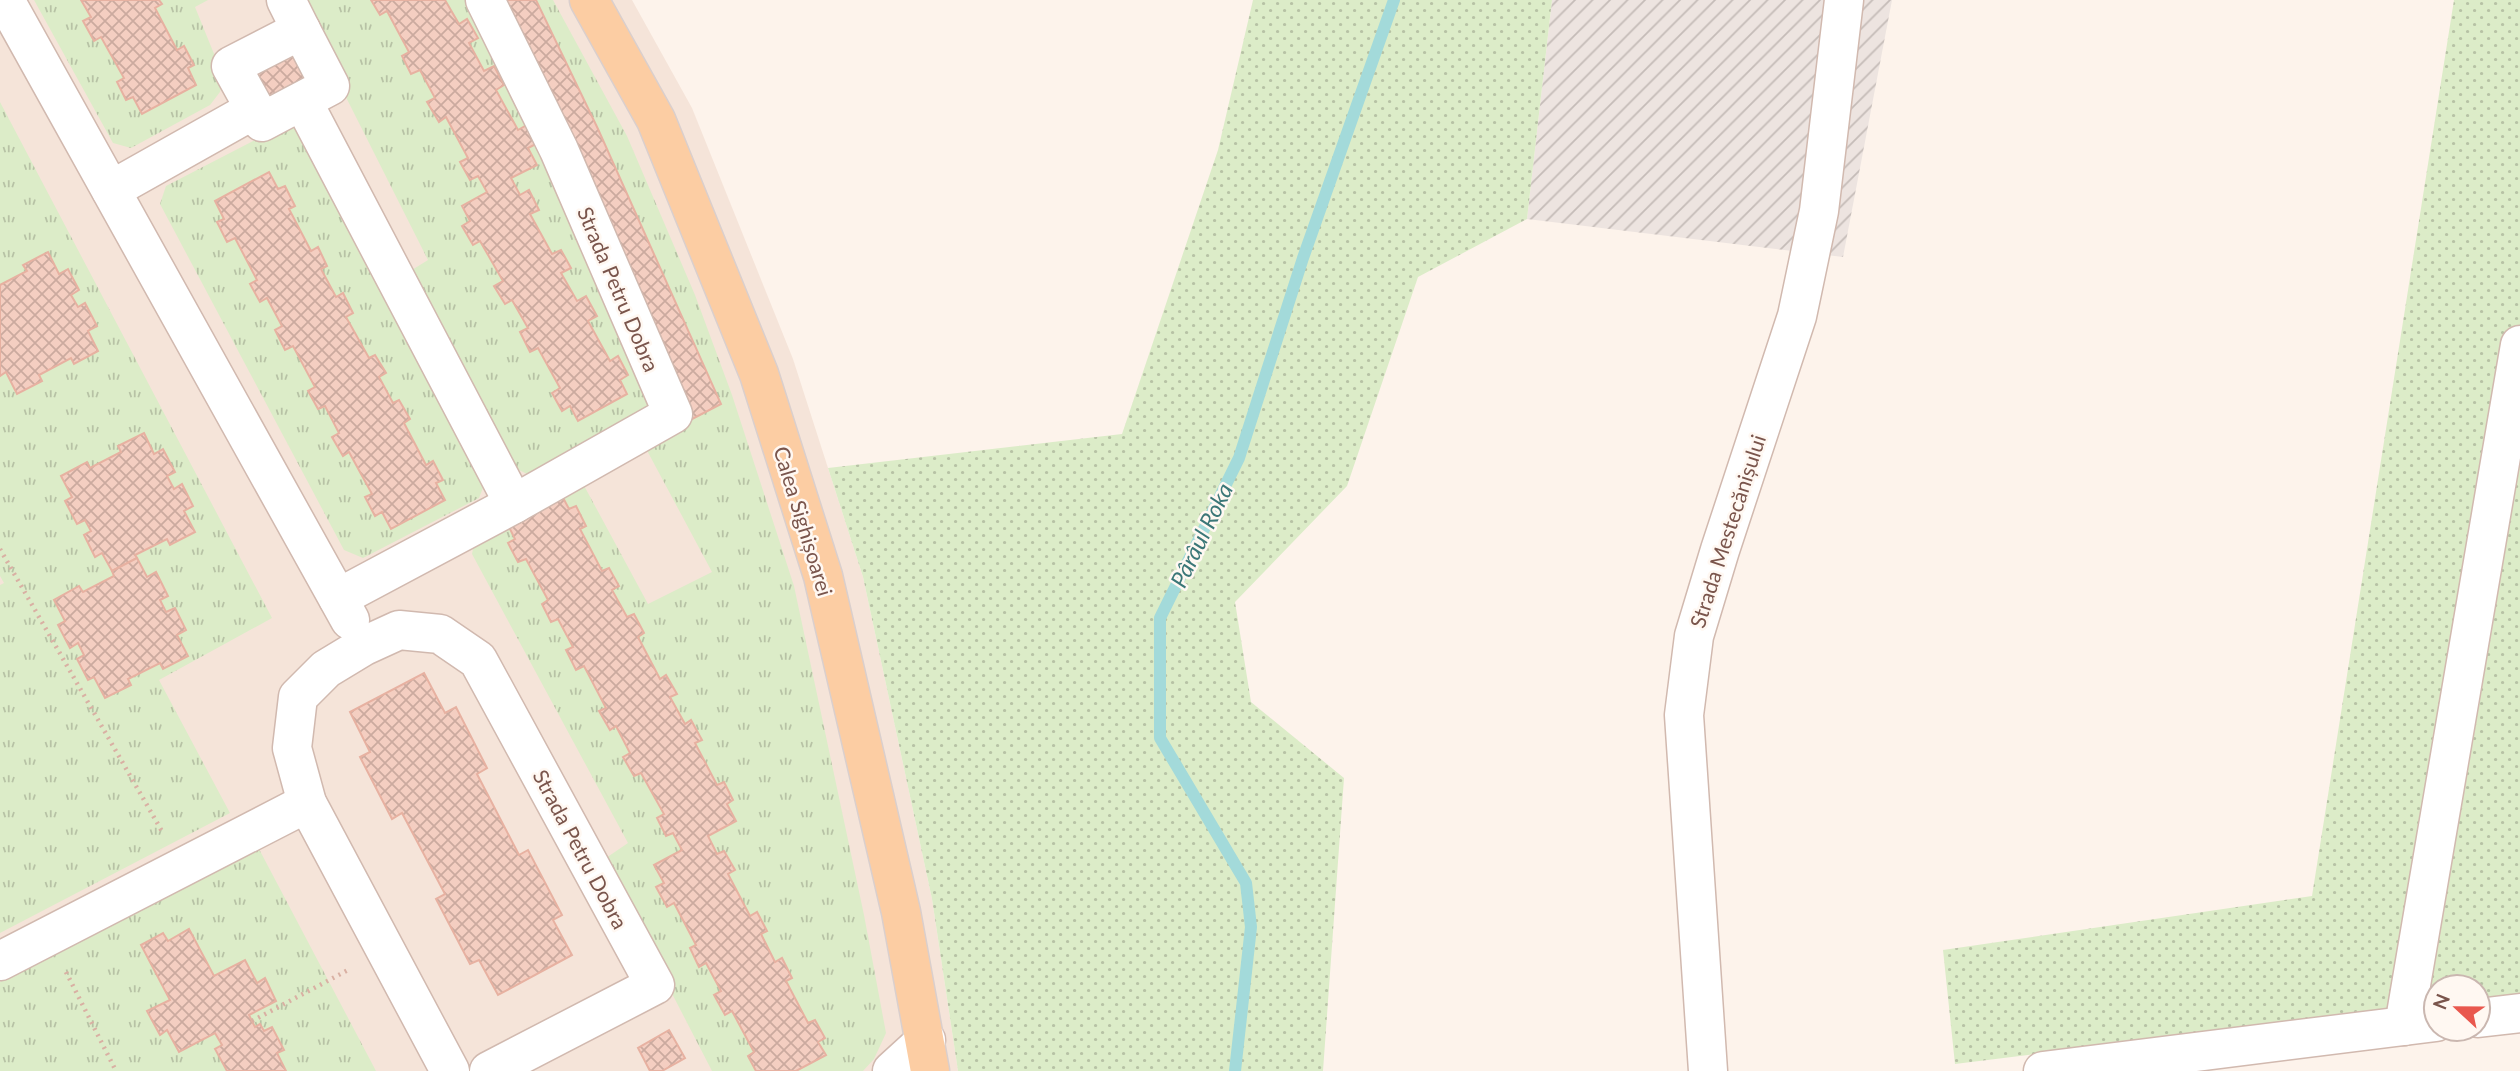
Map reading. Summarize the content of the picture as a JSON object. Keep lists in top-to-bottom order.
{
  "streets": {
    "main road": ["Calea Sighișoarei"],
    "street": ["Strada Petru Dobra", "Strada Mestecănișului"]
  },
  "water": ["Pârâul Roka"],
  "north": "left"
}
